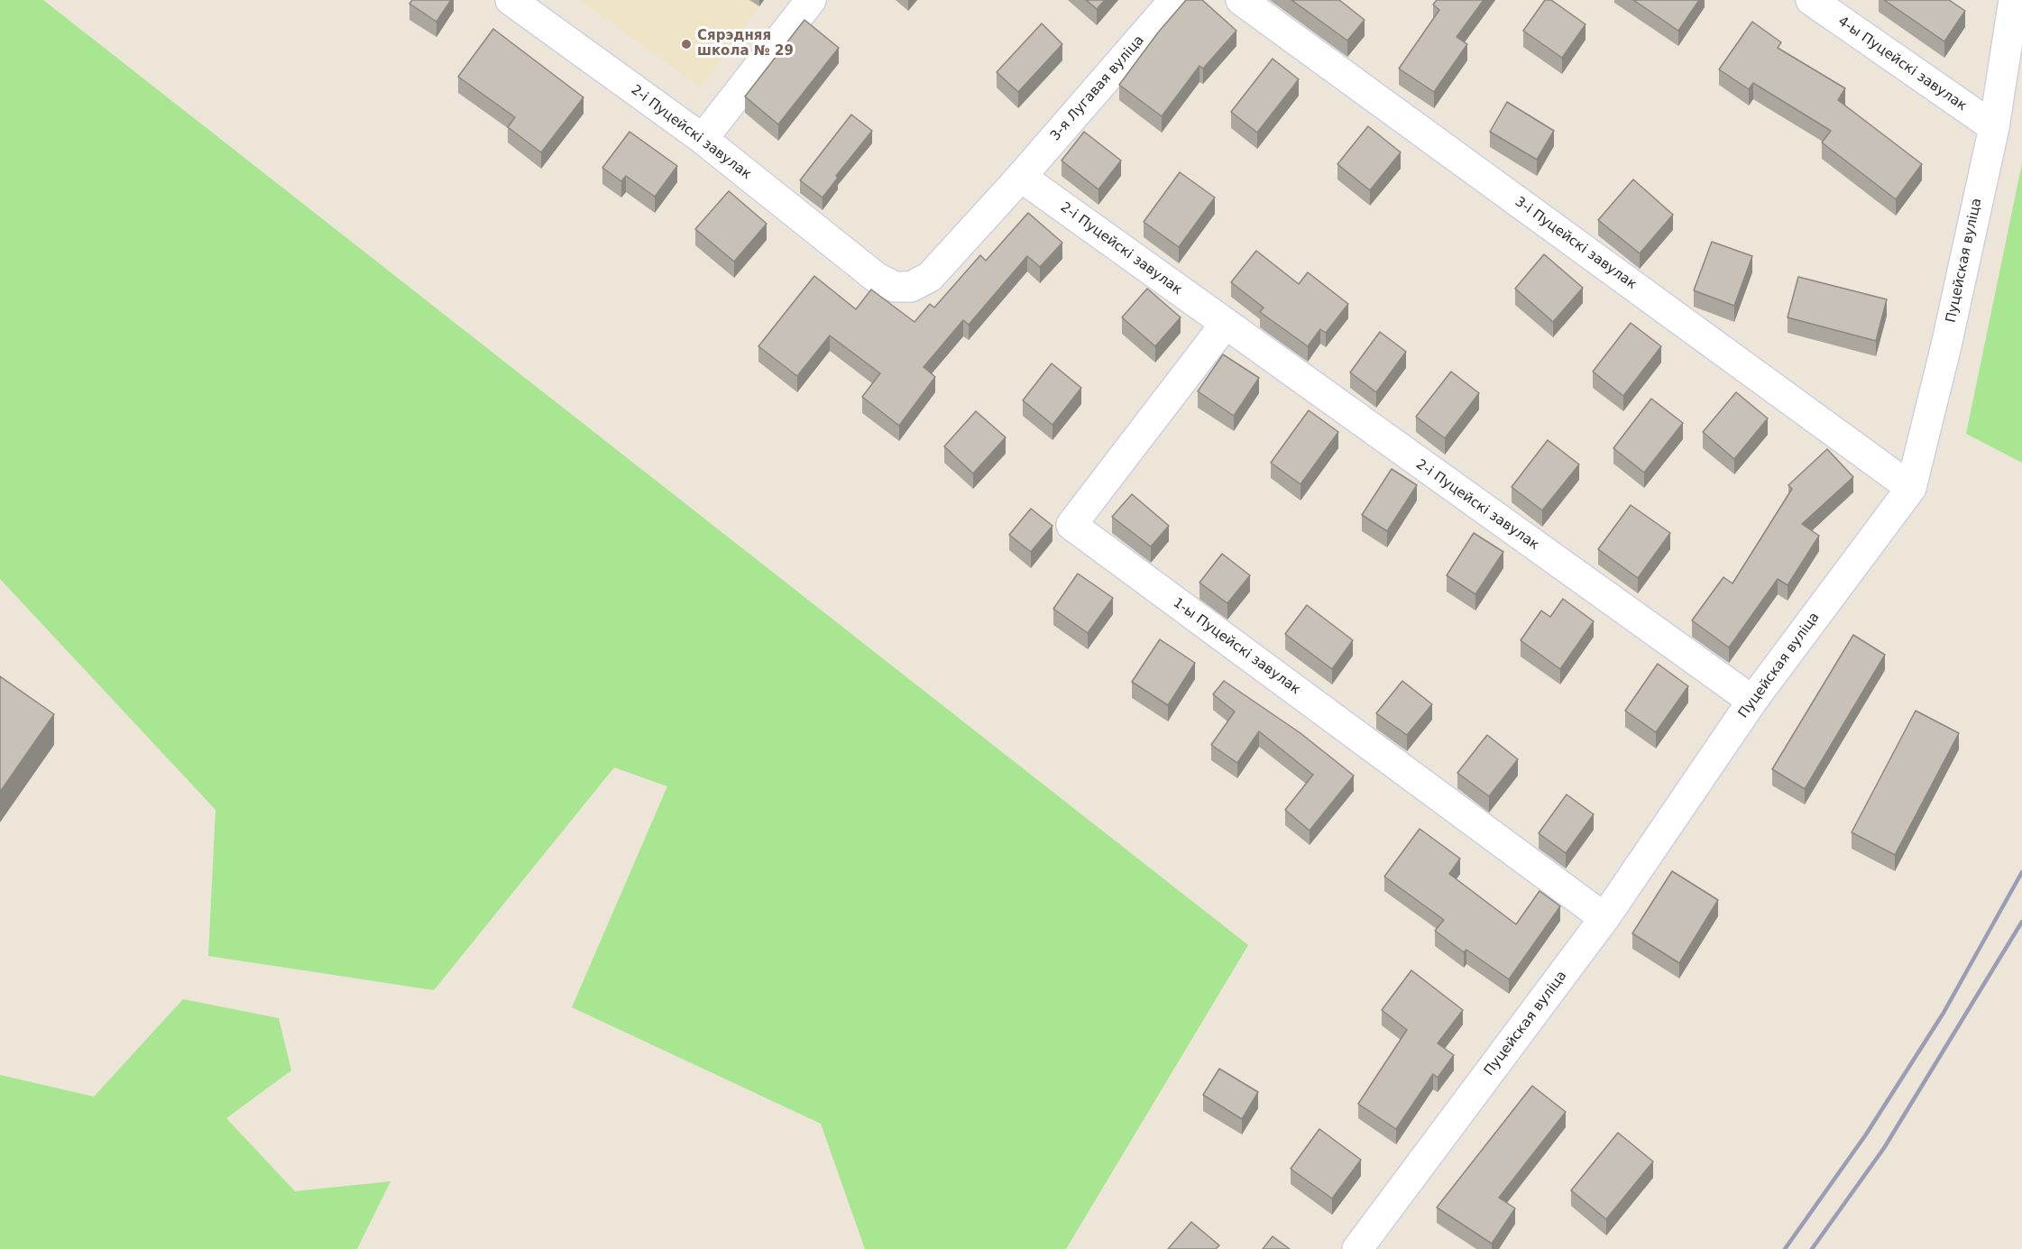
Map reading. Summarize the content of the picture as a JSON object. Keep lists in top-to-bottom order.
{
  "streets": {
    "street": [
      "4-ы Пуцейскі завулак",
      "3-я Лугавая вуліца",
      "2-і Пуцейскі завулак",
      "3-і Пуцейскі завулак",
      "Пуцейская вуліца",
      "1-ы Пуцейскі завулак"
    ]
  },
  "crossings": [
    ["4-ы Пуцейскі завулак", "Пуцейская вуліца"],
    ["3-я Лугавая вуліца", "2-і Пуцейскі завулак"],
    ["2-і Пуцейскі завулак", "Пуцейская вуліца"],
    ["2-і Пуцейскі завулак", "1-ы Пуцейскі завулак"],
    ["3-і Пуцейскі завулак", "Пуцейская вуліца"],
    ["Пуцейская вуліца", "1-ы Пуцейскі завулак"]
  ],
  "places": ["Сярэдняя школа № 29"]
}
